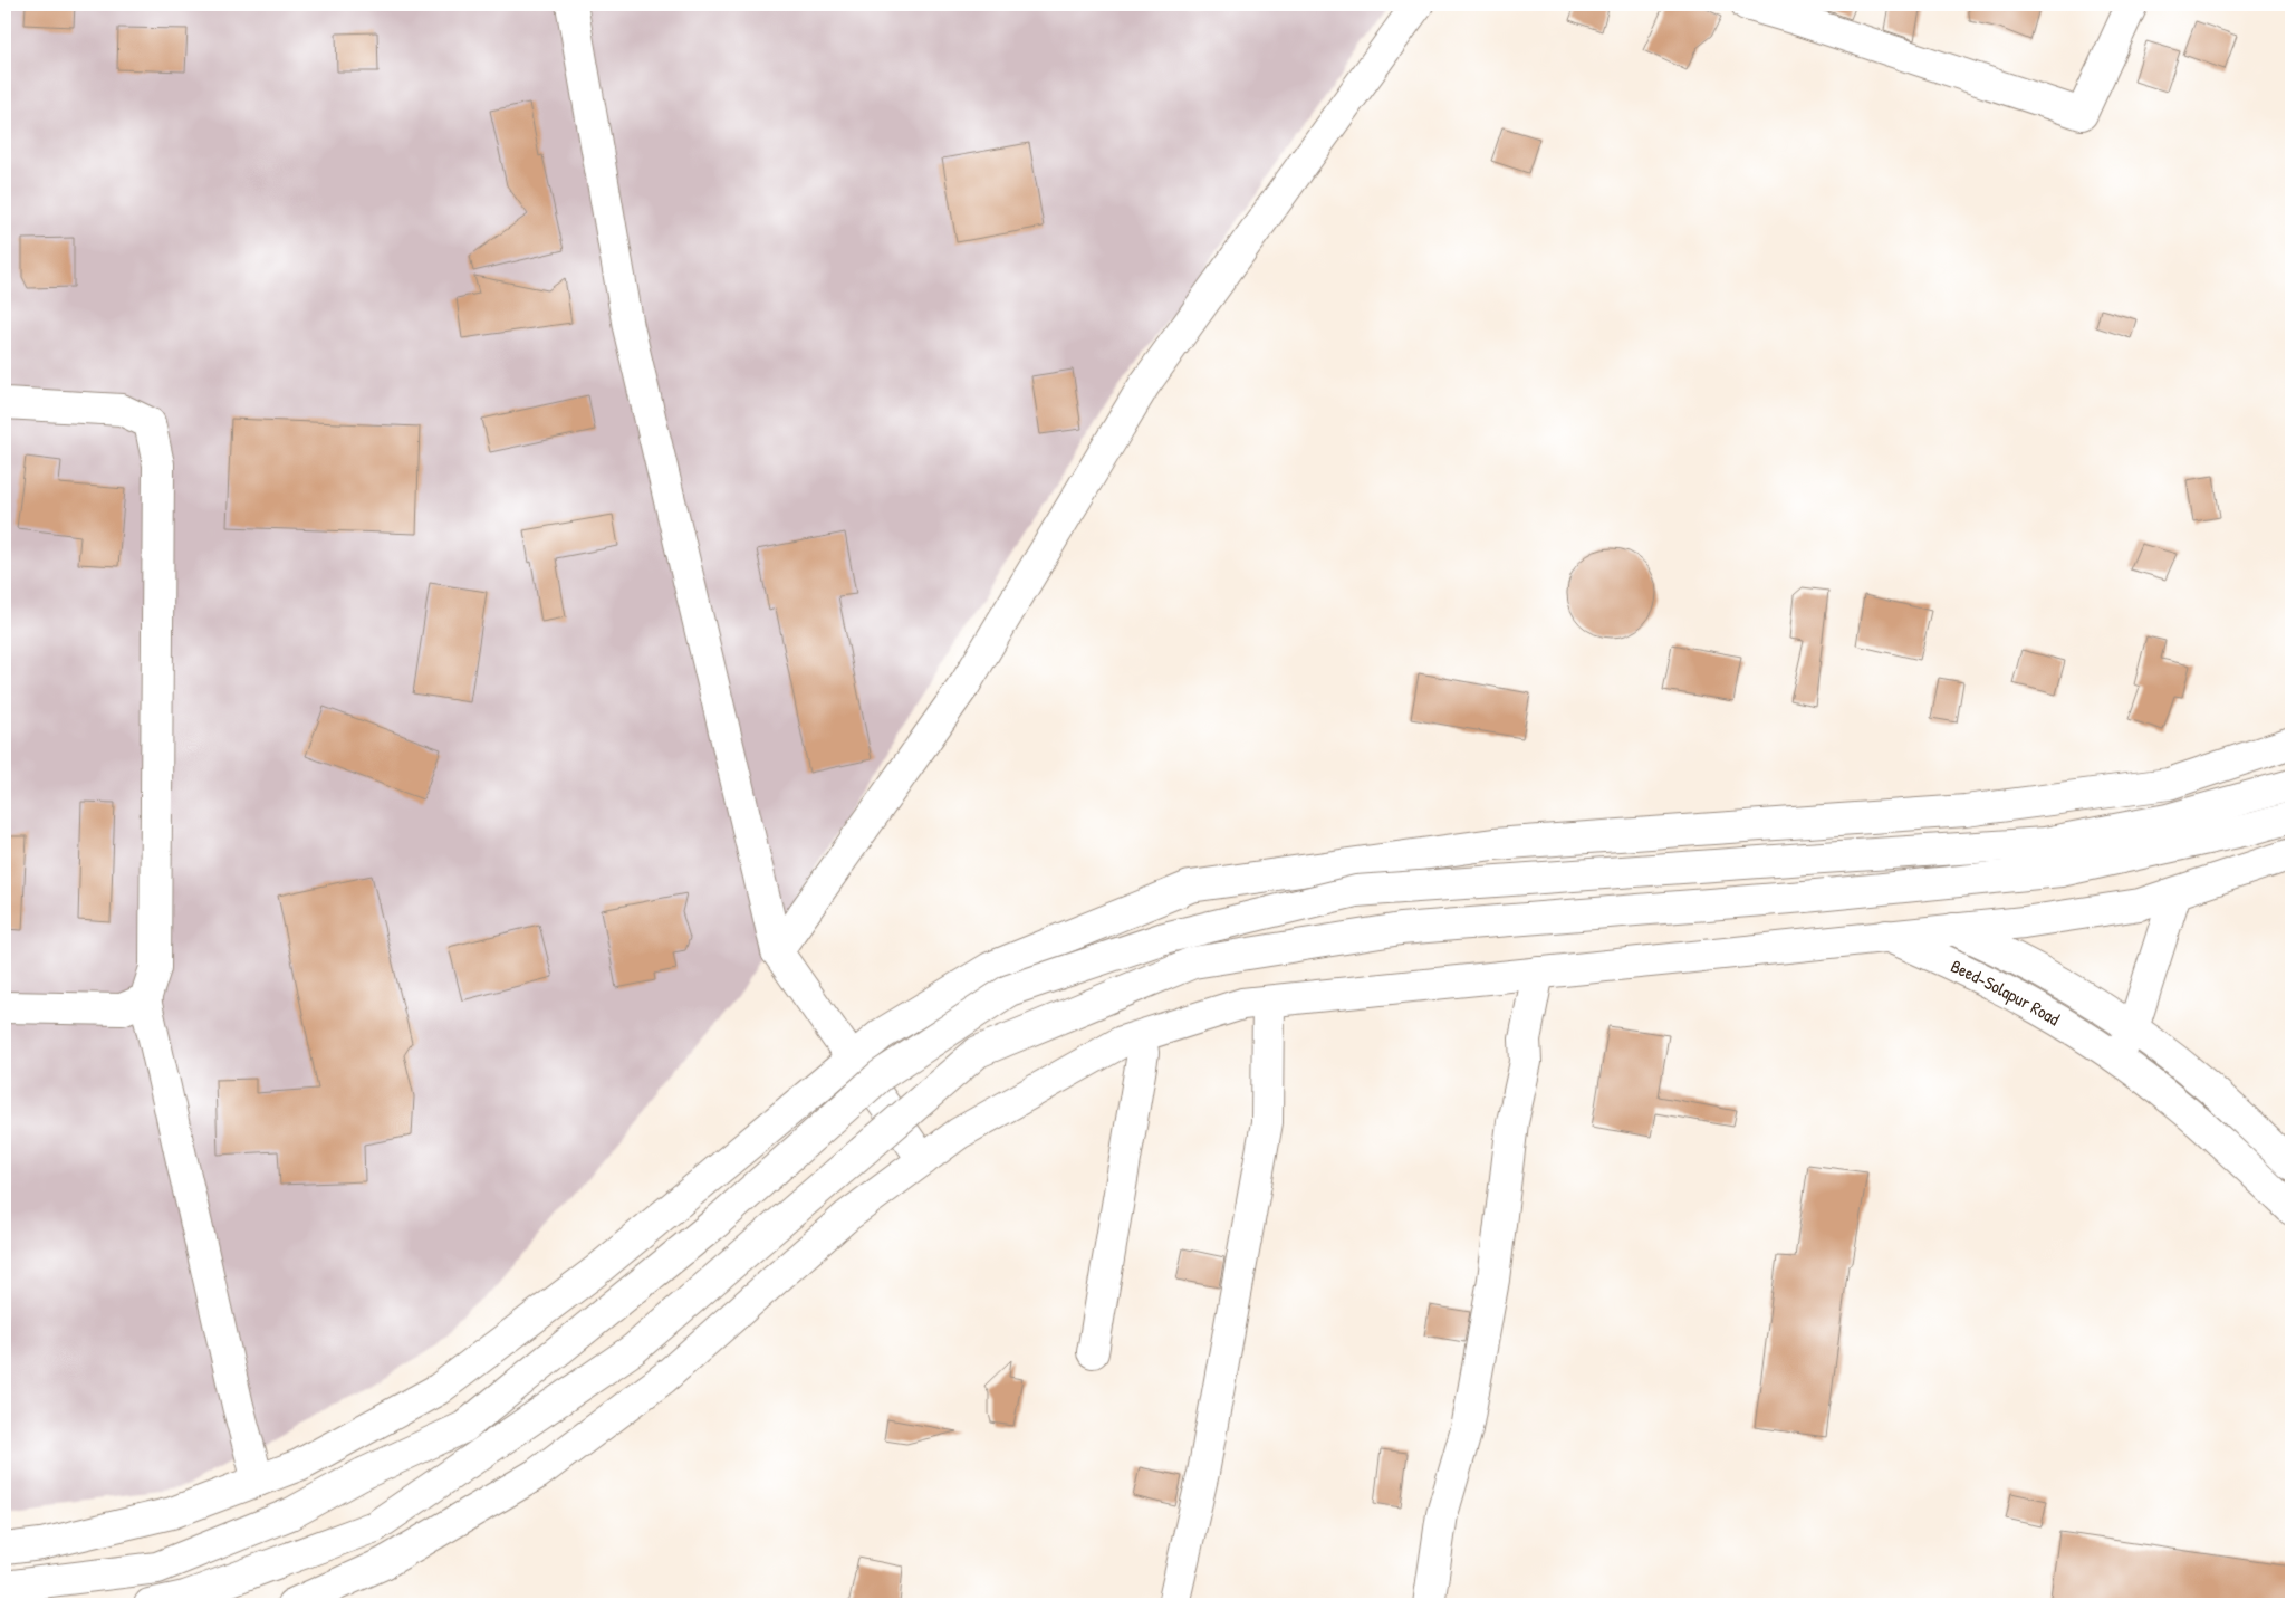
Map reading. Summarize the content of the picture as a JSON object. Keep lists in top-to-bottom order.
{
  "streets": {
    "main road": ["Beed-Solapur Road"]
  }
}
